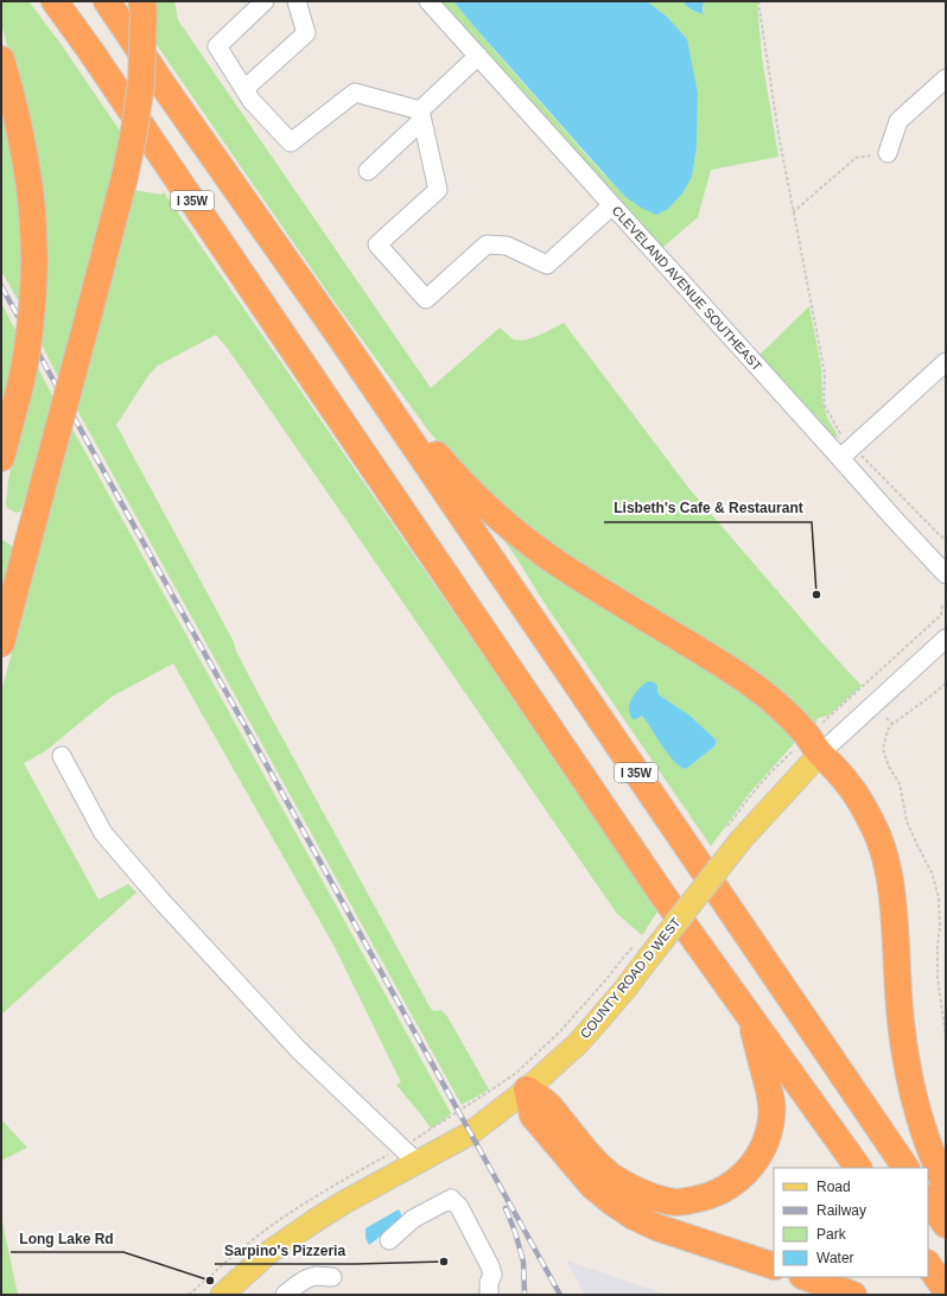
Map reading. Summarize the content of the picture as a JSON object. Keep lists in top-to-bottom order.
{
  "streets": {
    "highway": ["I 35W"],
    "main road": ["COUNTY ROAD D WEST"],
    "street": ["CLEVELAND AVENUE SOUTHEAST"]
  },
  "places": ["Lisbeth's Cafe & Restaurant", "Sarpino's Pizzeria", "Long Lake Rd"],
  "legend": [
    "Road",
    "Railway",
    "Park",
    "Water"
  ]
}
